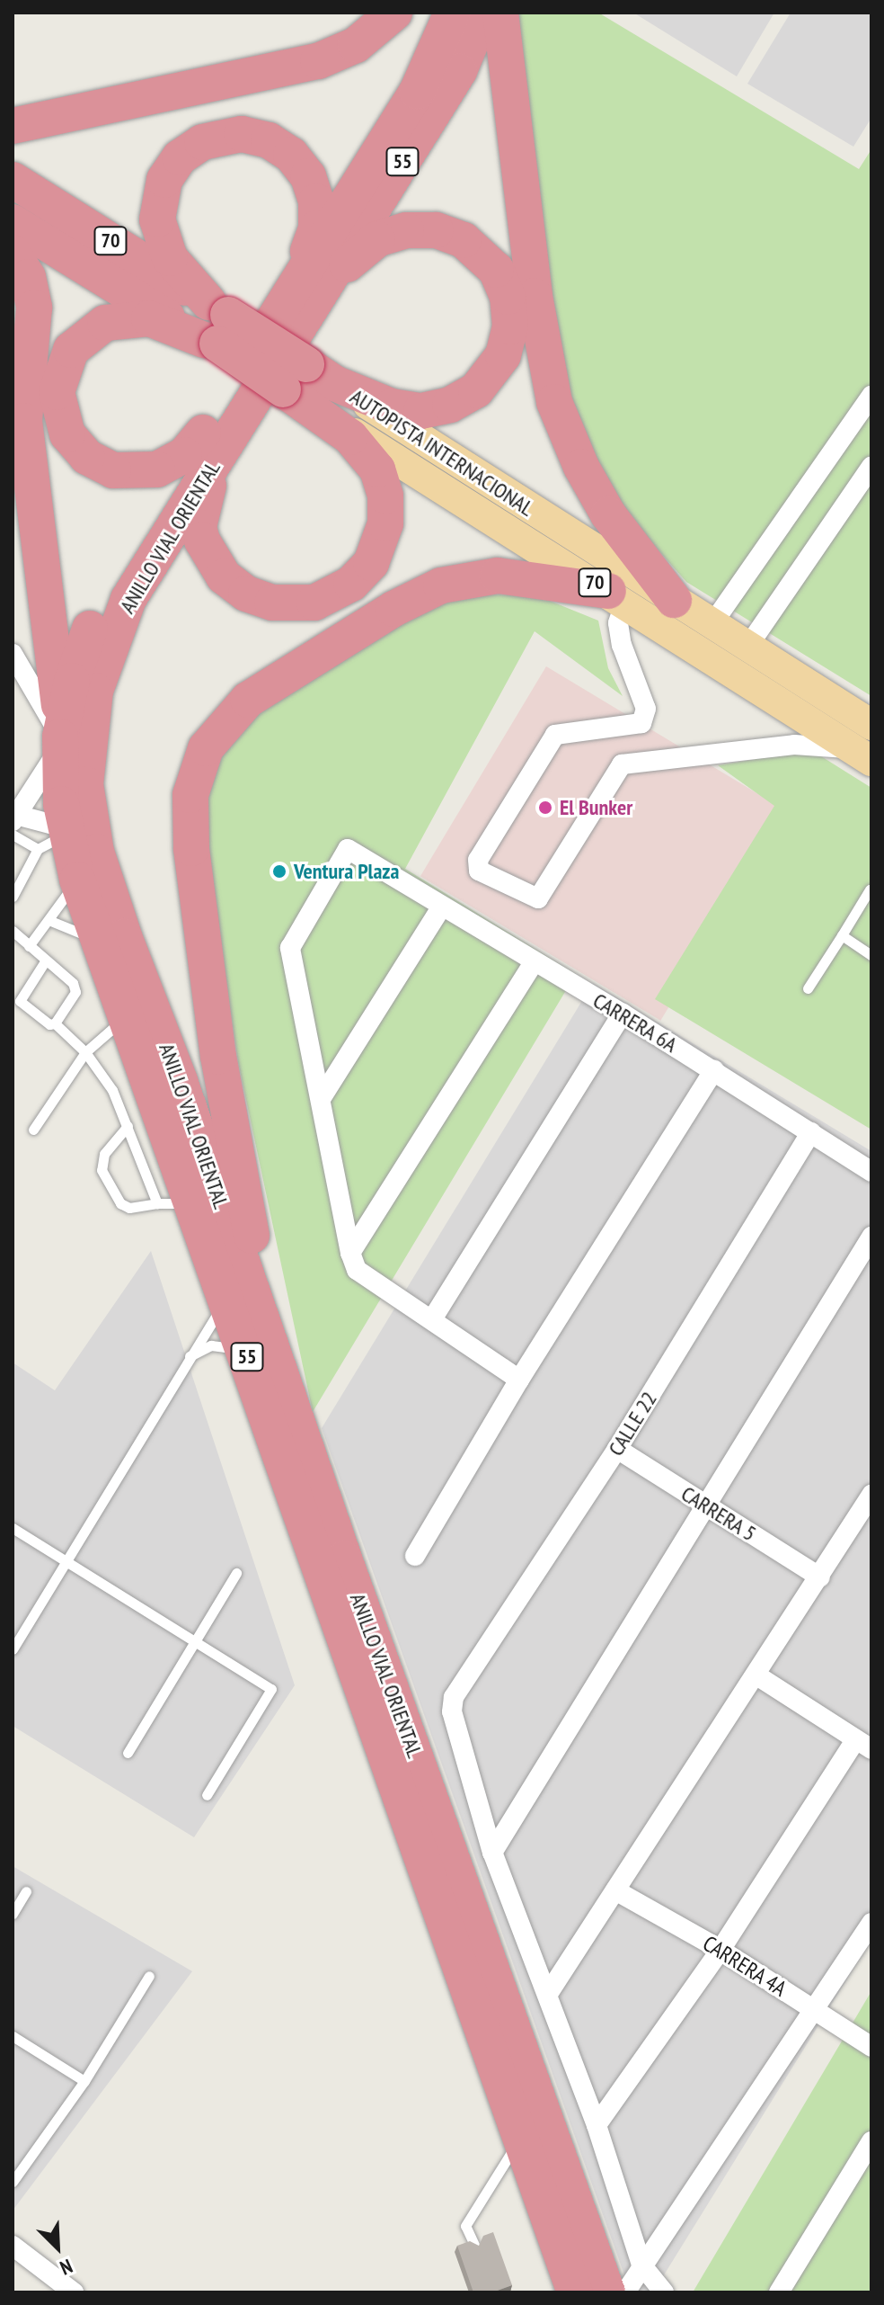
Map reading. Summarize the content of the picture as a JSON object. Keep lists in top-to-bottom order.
{
  "streets": {
    "highway": [
      "55",
      "70",
      "AUTOPISTA INTERNACIONAL",
      "ANILLO VIAL ORIENTAL"
    ],
    "street": [
      "CARRERA 6A",
      "CALLE 22",
      "CARRERA 5",
      "CARRERA 4A"
    ]
  },
  "crossings": [
    ["CARRERA 6A", "CALLE 22"],
    ["CALLE 22", "CARRERA 5"]
  ],
  "places": ["El Bunker", "Ventura Plaza"],
  "north": "bottom right"
}
